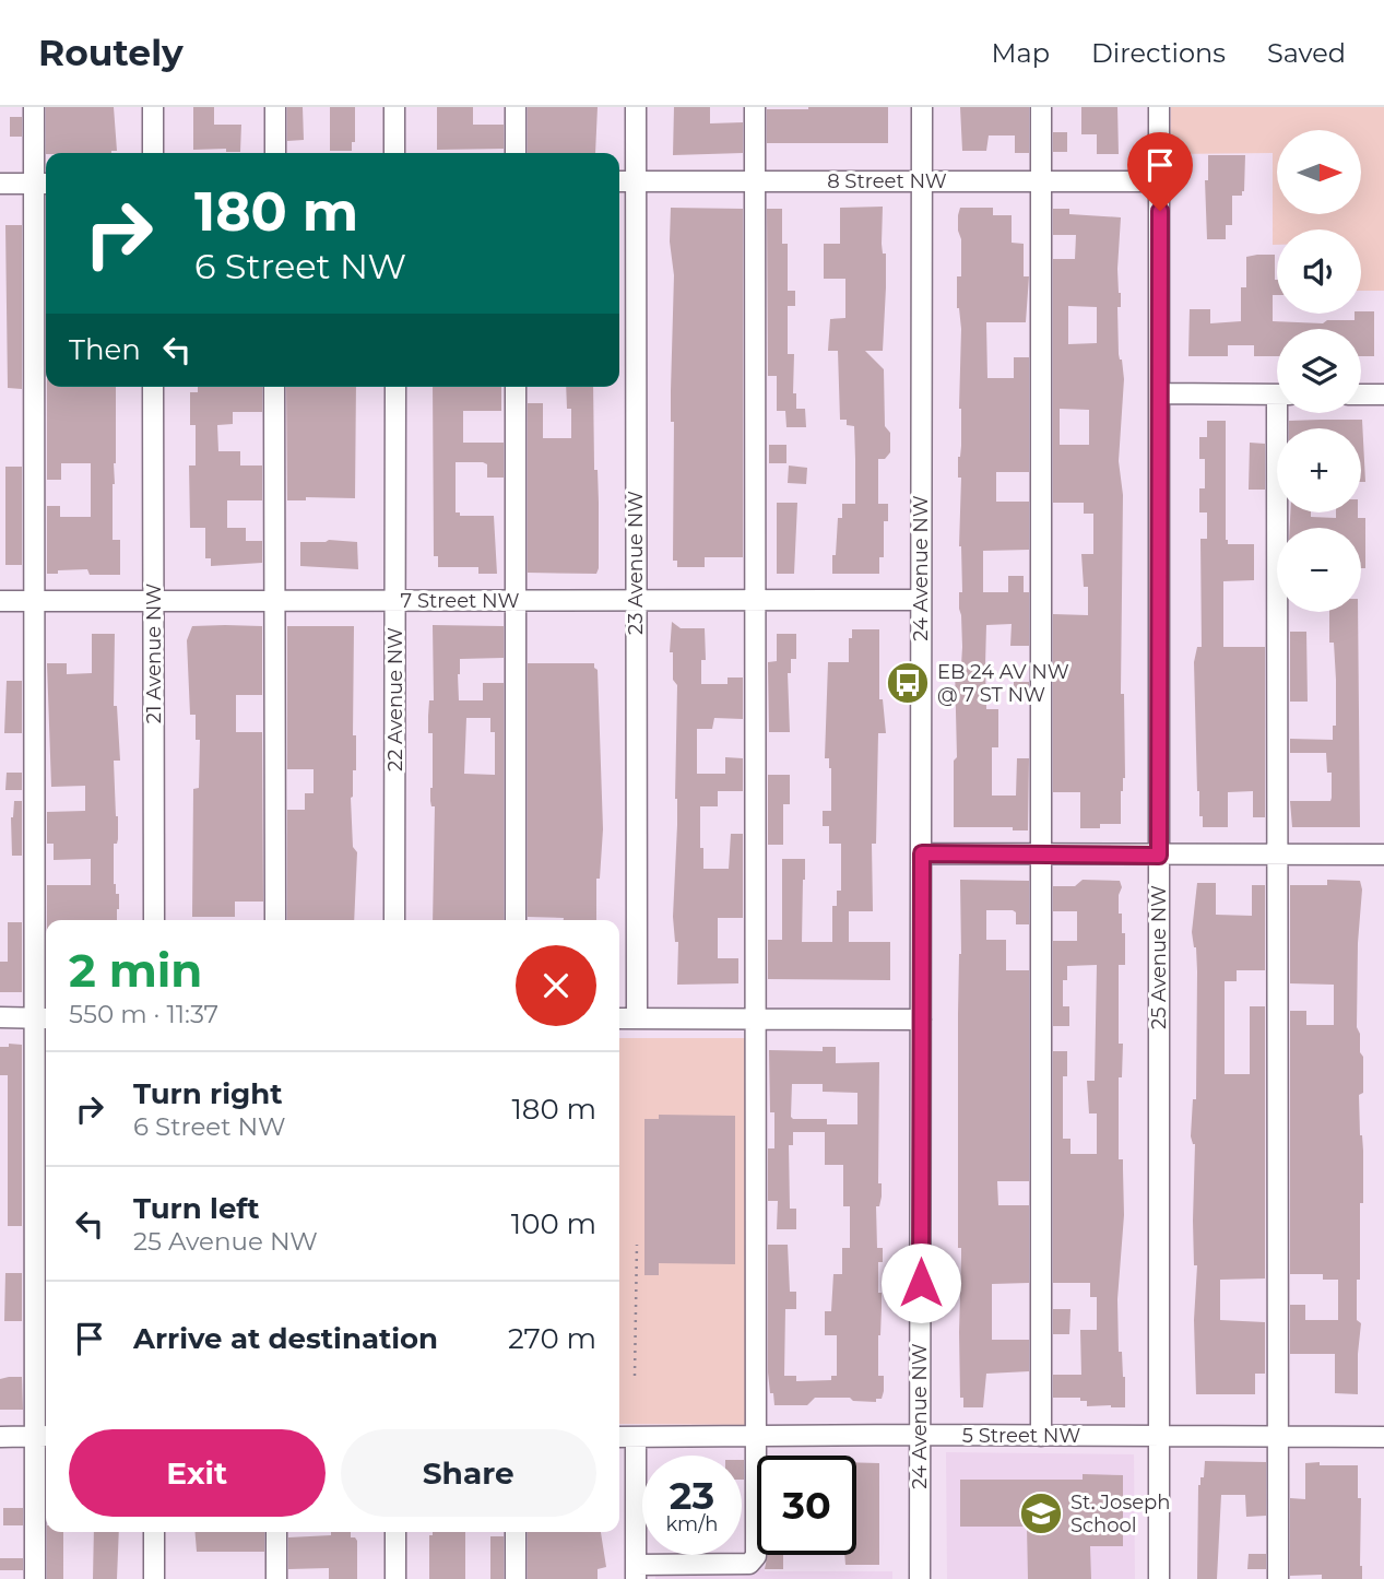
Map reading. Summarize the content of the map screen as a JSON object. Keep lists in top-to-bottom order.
{
  "streets": {
    "street": [
      "8 Street NW",
      "23 Avenue NW",
      "24 Avenue NW",
      "7 Street NW",
      "21 Avenue NW",
      "22 Avenue NW",
      "25 Avenue NW",
      "5 Street NW"
    ]
  },
  "crossings": [
    ["8 Street NW", "23 Avenue NW"],
    ["8 Street NW", "24 Avenue NW"],
    ["8 Street NW", "25 Avenue NW"],
    ["23 Avenue NW", "7 Street NW"],
    ["24 Avenue NW", "7 Street NW"],
    ["24 Avenue NW", "5 Street NW"],
    ["7 Street NW", "21 Avenue NW"],
    ["7 Street NW", "22 Avenue NW"],
    ["25 Avenue NW", "5 Street NW"]
  ],
  "places": {
    "bus stop": ["EB 24 AV NW @ 7 ST NW"],
    "school or university": ["St. Joseph School"]
  },
  "north": "right",
  "page": {
    "header": "Routely",
    "nav": ["Map", "Directions", "Saved"],
    "map_buttons": ["+", "−"],
    "turn": ["180 m", "6 Street NW"],
    "then": "Then",
    "heading": ["2 min", "550 m · 11:37"],
    "list": [
      {
        "name": "Turn right",
        "note": "6 Street NW",
        "value": "180 m"
      },
      {
        "name": "Turn left",
        "note": "25 Avenue NW",
        "value": "100 m"
      },
      {
        "name": "Arrive at destination",
        "value": "270 m"
      }
    ],
    "buttons": ["Exit", "Share"],
    "speed": "23 km/h",
    "limit": "30"
  }
}
